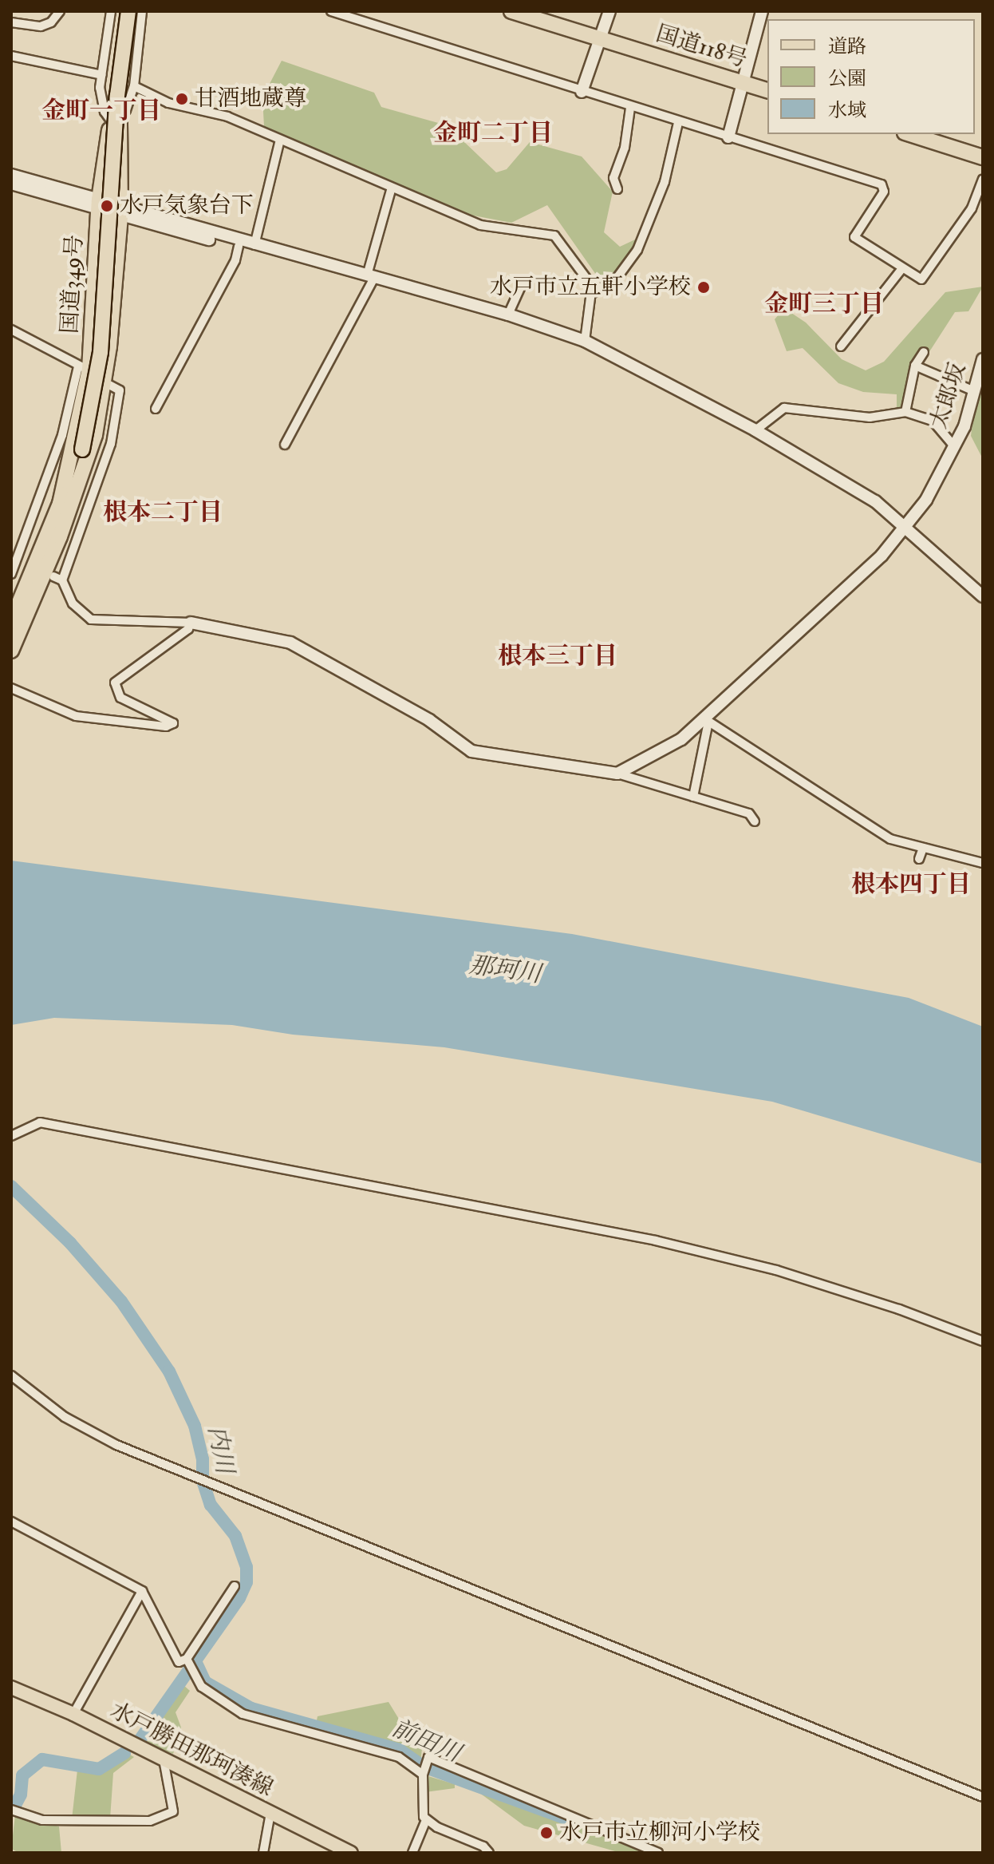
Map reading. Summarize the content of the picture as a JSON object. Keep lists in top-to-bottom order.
{
  "streets": {
    "highway": ["国道118号", "国道349号"],
    "main road": ["水戸勝田那珂湊線"],
    "street": ["太郎坂"]
  },
  "districts": [
    "金町一丁目",
    "金町二丁目",
    "金町三丁目",
    "根本二丁目",
    "根本三丁目",
    "根本四丁目"
  ],
  "water": ["那珂川", "内川", "前田川"],
  "places": [
    "甘酒地蔵尊",
    "水戸気象台下",
    "水戸市立五軒小学校",
    "水戸市立柳河小学校"
  ],
  "legend": ["道路", "公園", "水域"]
}
